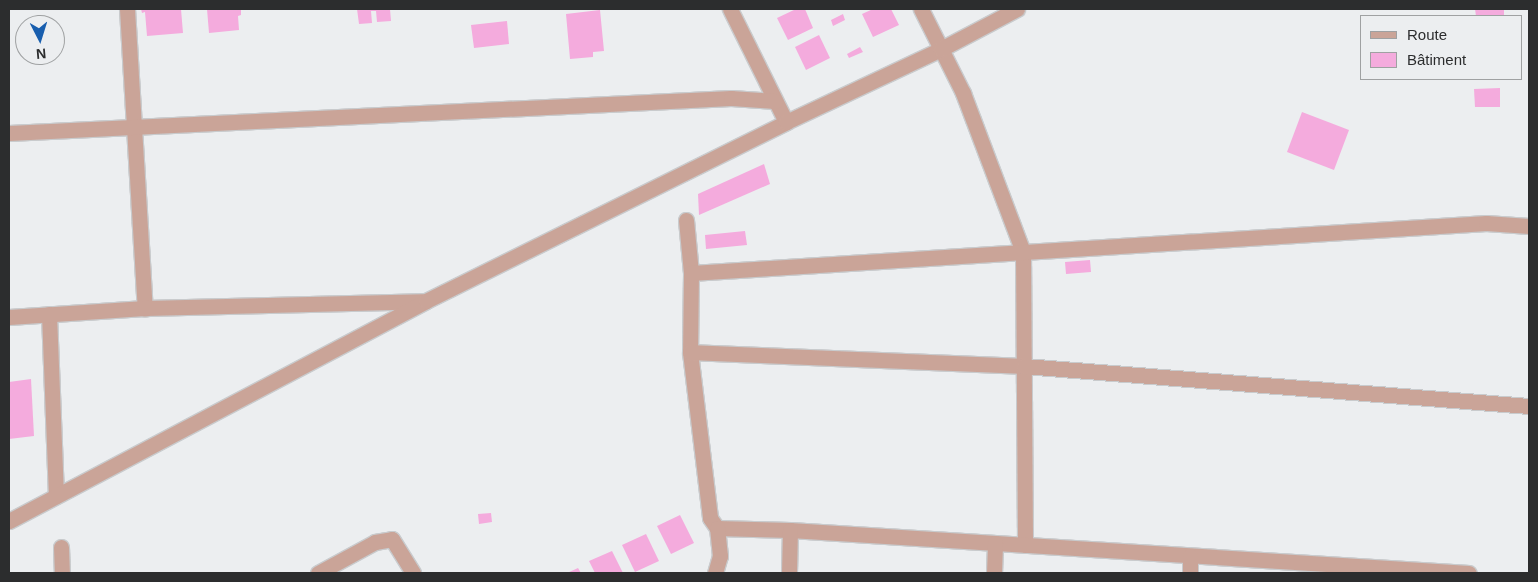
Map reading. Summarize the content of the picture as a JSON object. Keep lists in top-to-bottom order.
{
  "legend": ["Route", "Bâtiment"],
  "north": "bottom"
}
